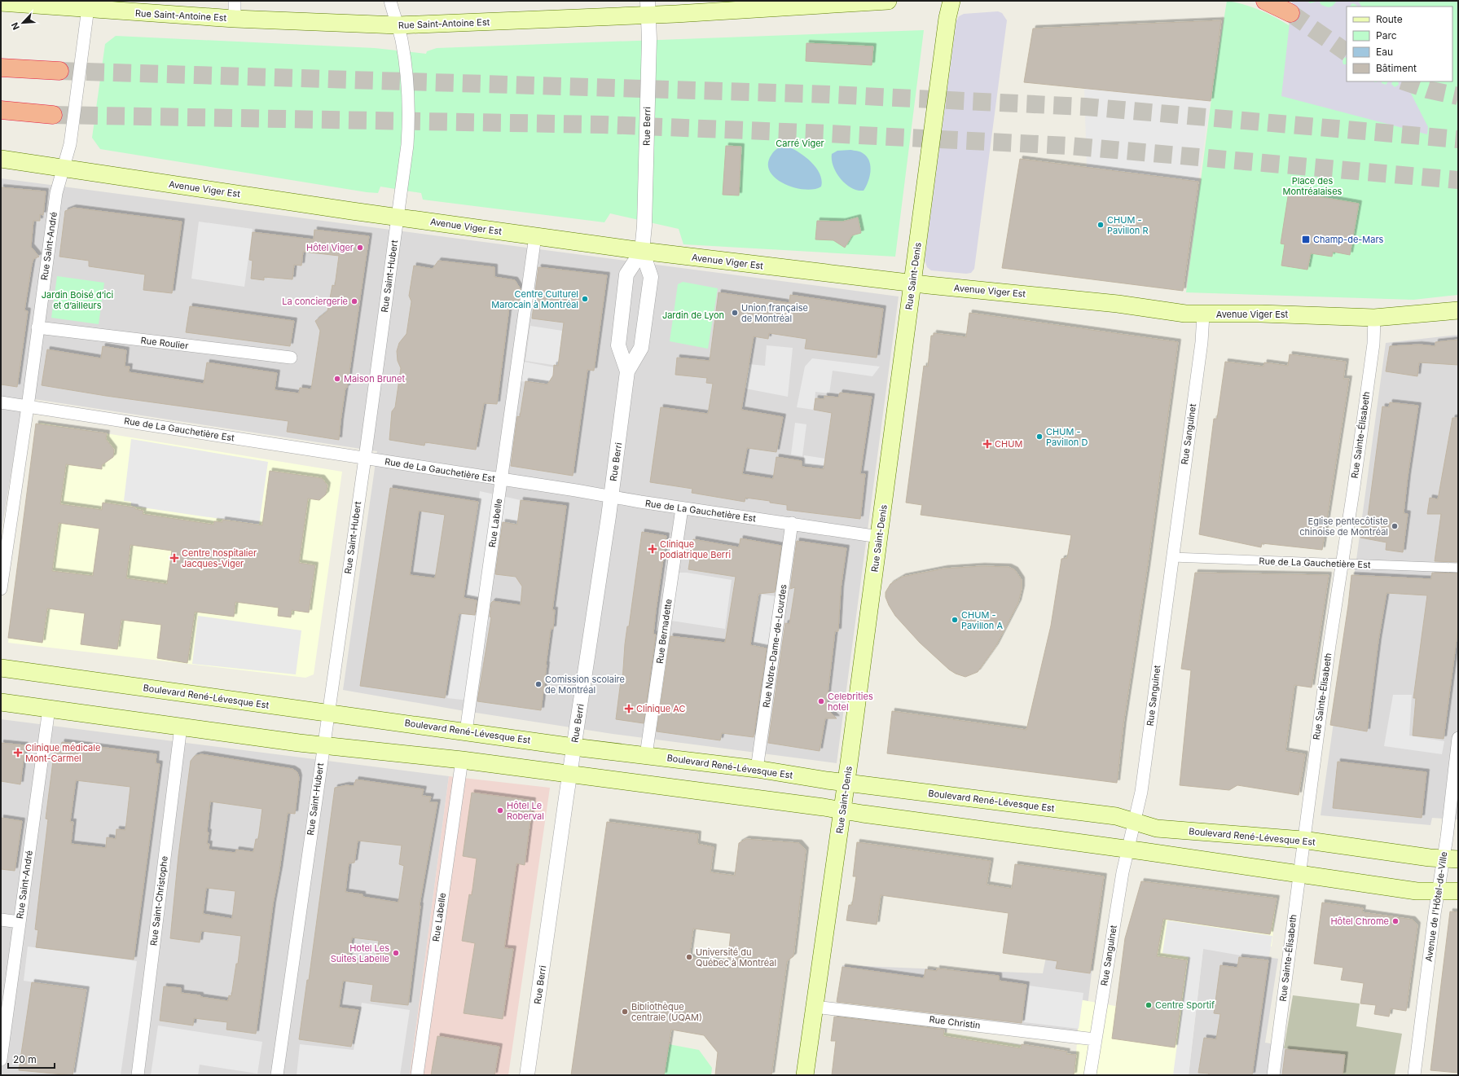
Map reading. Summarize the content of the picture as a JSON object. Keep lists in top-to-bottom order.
{
  "streets": {
    "main road": [
      "Rue Saint-Antoine Est",
      "Avenue Viger Est",
      "Rue Saint-Denis",
      "Boulevard René-Lévesque Est"
    ],
    "street": [
      "Rue Berri",
      "Rue Saint-André",
      "Rue Saint-Hubert",
      "Rue Roulier",
      "Rue de La Gauchetière Est",
      "Rue Sanguinet",
      "Rue Sainte-Élisabeth",
      "Rue Labelle",
      "Rue Bernadette",
      "Rue Notre-Dame-de-Lourdes",
      "Rue Saint-Christophe",
      "Avenue de l'Hôtel-de-Ville",
      "Rue Christin"
    ]
  },
  "crossings": [
    ["Rue Saint-Antoine Est", "Rue Berri"],
    ["Rue Saint-Antoine Est", "Rue Saint-André"],
    ["Rue Saint-Antoine Est", "Rue Saint-Hubert"],
    ["Rue Berri", "Avenue Viger Est"],
    ["Rue Berri", "Rue de La Gauchetière Est"],
    ["Rue Berri", "Boulevard René-Lévesque Est"],
    ["Avenue Viger Est", "Rue Saint-André"],
    ["Avenue Viger Est", "Rue Saint-Hubert"],
    ["Avenue Viger Est", "Rue Saint-Denis"],
    ["Avenue Viger Est", "Rue Sanguinet"],
    ["Avenue Viger Est", "Rue Sainte-Élisabeth"],
    ["Avenue Viger Est", "Rue Labelle"],
    ["Rue Saint-André", "Rue Roulier"],
    ["Rue Saint-André", "Rue de La Gauchetière Est"],
    ["Rue Saint-Hubert", "Rue de La Gauchetière Est"],
    ["Rue Saint-Hubert", "Boulevard René-Lévesque Est"],
    ["Rue Saint-Denis", "Rue de La Gauchetière Est"],
    ["Rue Saint-Denis", "Boulevard René-Lévesque Est"],
    ["Rue Saint-Denis", "Rue Christin"],
    ["Rue de La Gauchetière Est", "Rue Sanguinet"],
    ["Rue de La Gauchetière Est", "Rue Sainte-Élisabeth"],
    ["Rue de La Gauchetière Est", "Rue Labelle"],
    ["Rue de La Gauchetière Est", "Rue Bernadette"],
    ["Rue de La Gauchetière Est", "Rue Notre-Dame-de-Lourdes"],
    ["Rue Sanguinet", "Boulevard René-Lévesque Est"],
    ["Rue Sanguinet", "Rue Christin"],
    ["Rue Sainte-Élisabeth", "Boulevard René-Lévesque Est"],
    ["Rue Labelle", "Boulevard René-Lévesque Est"],
    ["Rue Bernadette", "Boulevard René-Lévesque Est"],
    ["Rue Notre-Dame-de-Lourdes", "Boulevard René-Lévesque Est"],
    ["Boulevard René-Lévesque Est", "Avenue de l'Hôtel-de-Ville"]
  ],
  "parks": [
    "Carré Viger",
    "Place des Montréalaises",
    "Jardin Boisé d’ici et d’ailleurs",
    "Jardin de Lyon"
  ],
  "places": {
    "other": [
      "CHUM - Pavillon R",
      "Hôtel Viger",
      "Centre Culturel Marocain à Montréal",
      "La conciergerie",
      "Union française de Montréal",
      "Maison Brunet",
      "CHUM - Pavillon D",
      "Eglise pentecôtiste chinoise de Montréal",
      "CHUM - Pavillon A",
      "Comission scolaire de Montréal",
      "Celebrities hotel",
      "Hôtel Le Roberval",
      "Hôtel Chrome",
      "Hotel Les Suites Labelle",
      "Université du Québec à Montréal",
      "Centre Sportif",
      "Bibliothèque centrale (UQAM)"
    ],
    "transit": ["Champ-de-Mars"],
    "health": [
      "CHUM",
      "Clinique podiatrique Berri",
      "Centre hospitalier Jacques-Viger",
      "Clinique AC",
      "Clinique médicale Mont-Carmel"
    ]
  },
  "legend": [
    "Route",
    "Parc",
    "Eau",
    "Bâtiment"
  ],
  "scale_bar": "20 m",
  "north": "bottom left"
}
